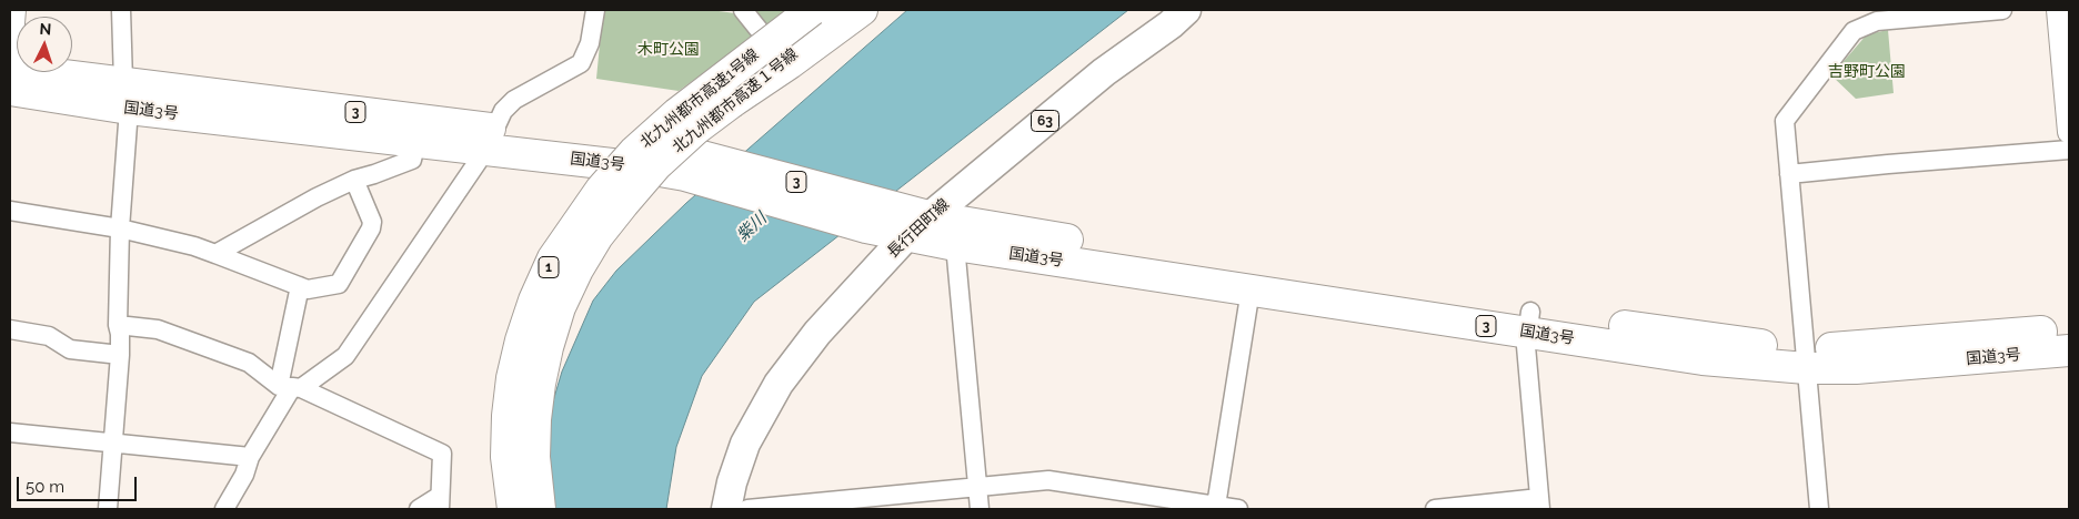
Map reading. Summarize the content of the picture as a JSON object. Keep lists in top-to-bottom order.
{
  "streets": {
    "highway": [
      "北九州都市高速1号線",
      "北九州都市高速１号線",
      "国道3号",
      "3",
      "1"
    ],
    "main road": ["63", "長行田町線"]
  },
  "crossings": [
    ["国道3号", "長行田町線"]
  ],
  "water": ["紫川"],
  "parks": ["木町公園", "吉野町公園"],
  "scale_bar": "50 m",
  "north": "top"
}
